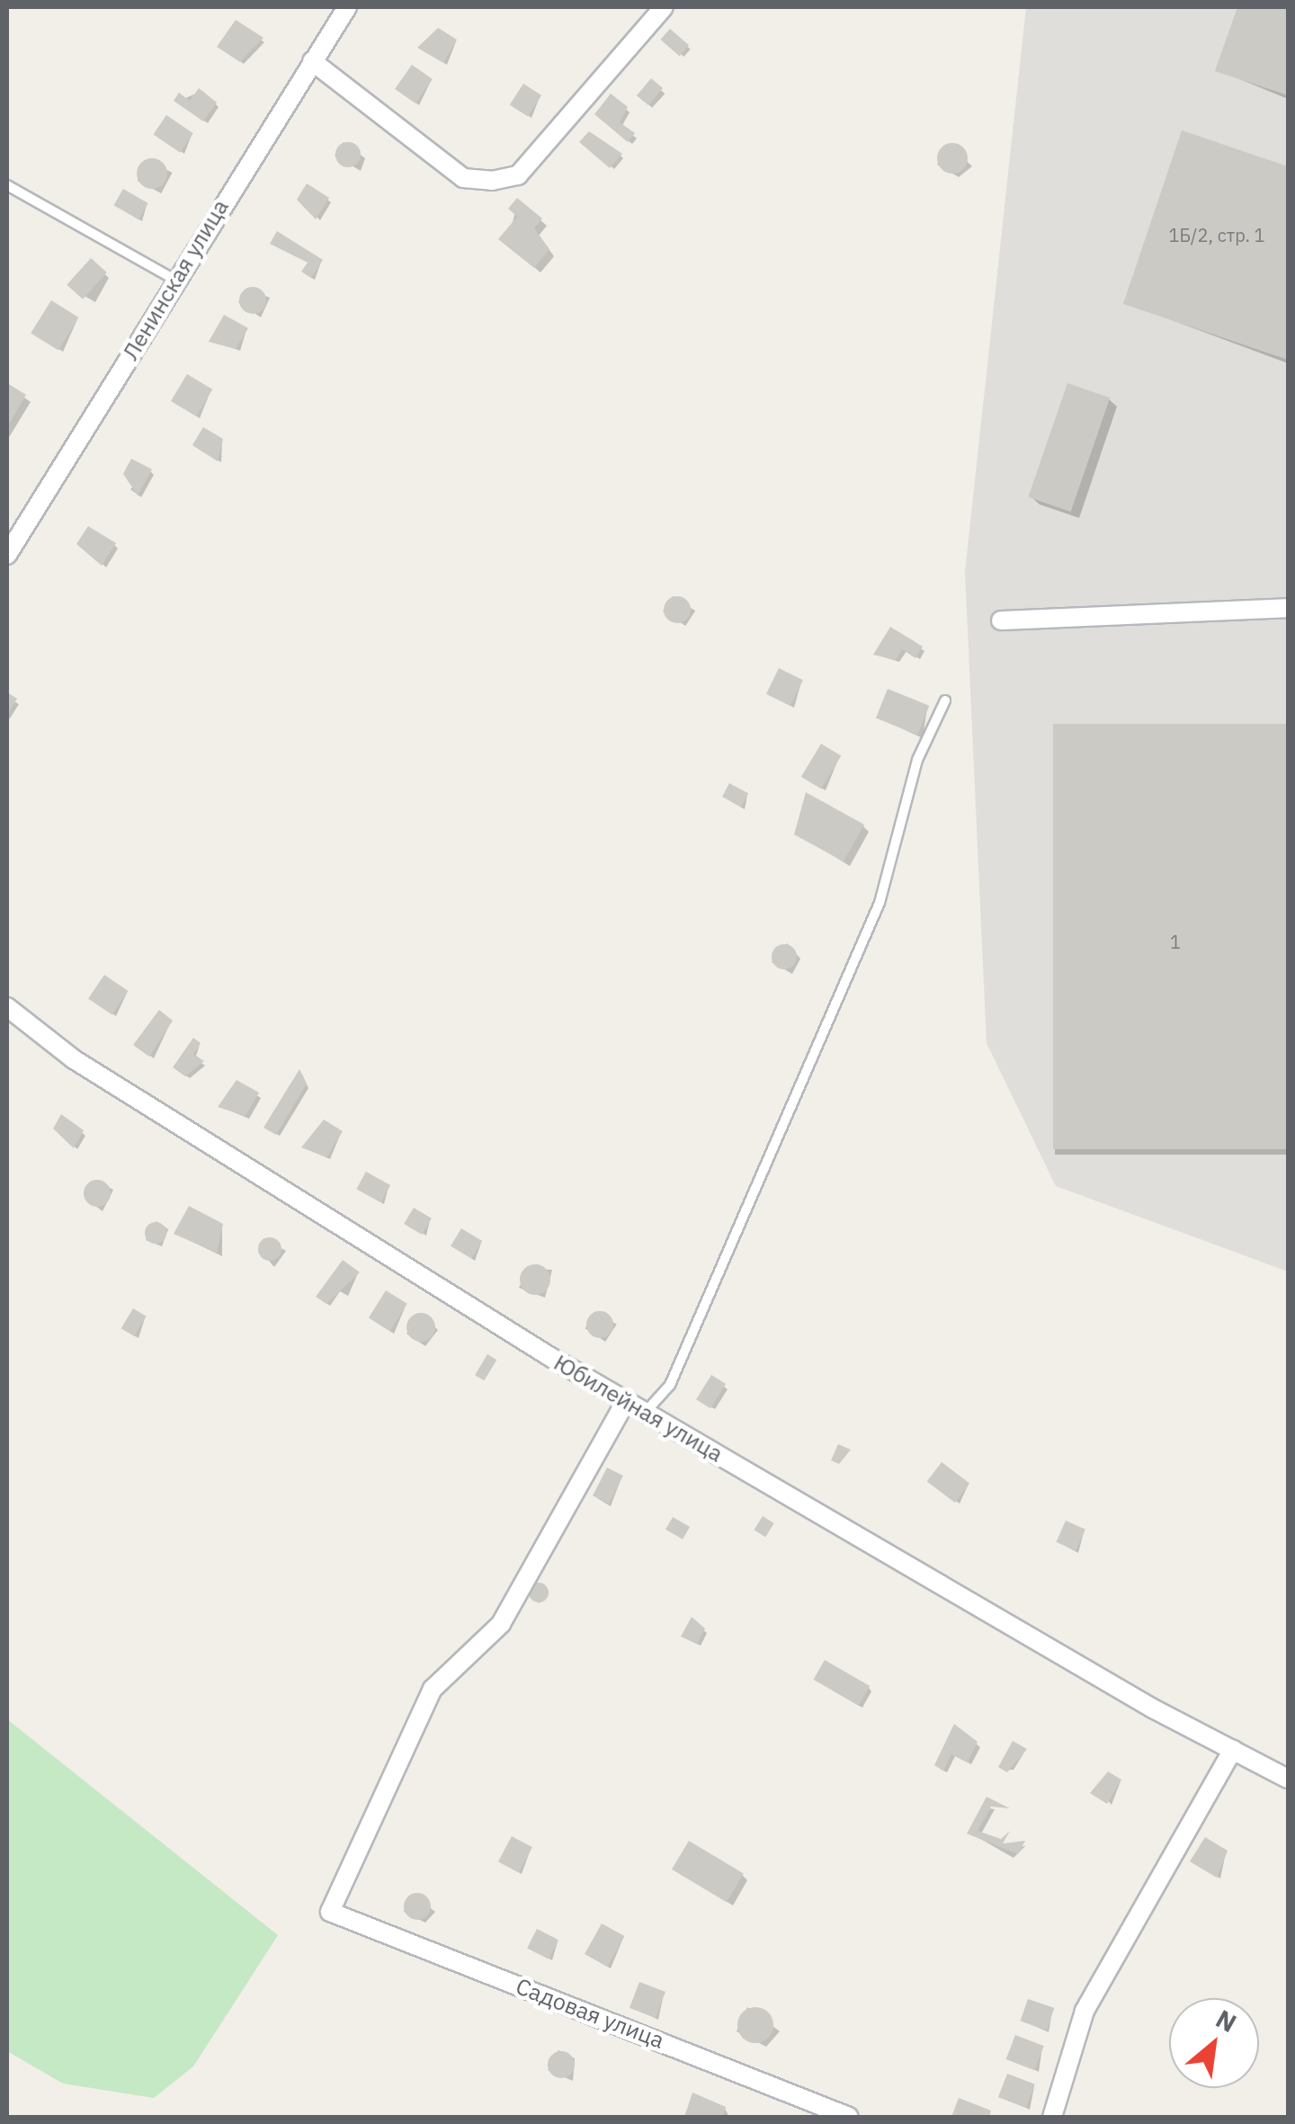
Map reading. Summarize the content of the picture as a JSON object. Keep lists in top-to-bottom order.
{
  "streets": {
    "street": ["Ленинская улица", "Юбилейная улица", "Садовая улица"]
  },
  "crossings": [
    ["Юбилейная улица", "Садовая улица"]
  ],
  "house_numbers": ["1Б/2, стр. 1", "1"],
  "north": "top right"
}
